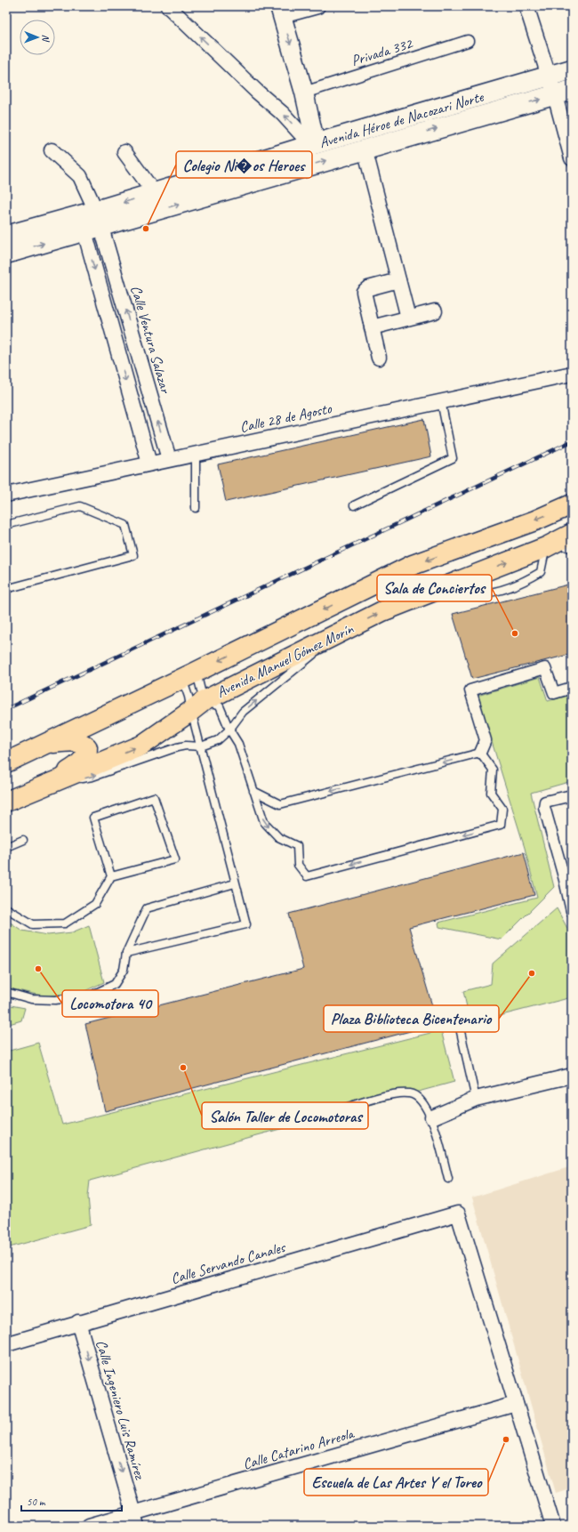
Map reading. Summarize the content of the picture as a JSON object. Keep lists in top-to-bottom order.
{
  "streets": {
    "main road": ["Avenida Héroe de Nacozari Norte", "Avenida Manuel Gómez Morín"],
    "street": [
      "Privada 332",
      "Calle Ventura Salazar",
      "Calle 28 de Agosto",
      "Calle Servando Canales",
      "Calle Ingeniero Luis Ramírez",
      "Calle Catarino Arreola"
    ]
  },
  "crossings": [
    ["Avenida Héroe de Nacozari Norte", "Calle Ventura Salazar"],
    ["Calle Ventura Salazar", "Calle 28 de Agosto"],
    ["Calle Servando Canales", "Calle Ingeniero Luis Ramírez"],
    ["Calle Servando Canales", "Calle Catarino Arreola"],
    ["Calle Ingeniero Luis Ramírez", "Calle Catarino Arreola"]
  ],
  "one_way": ["Calle Ingeniero Luis Ramírez"],
  "places": [
    "Colegio Ni�os Heroes",
    "Sala de Conciertos",
    "Locomotora 40",
    "Plaza Biblioteca Bicentenario",
    "Salón Taller de Locomotoras",
    "Escuela de Las Artes Y el Toreo"
  ],
  "scale_bar": "50 m",
  "north": "right"
}
